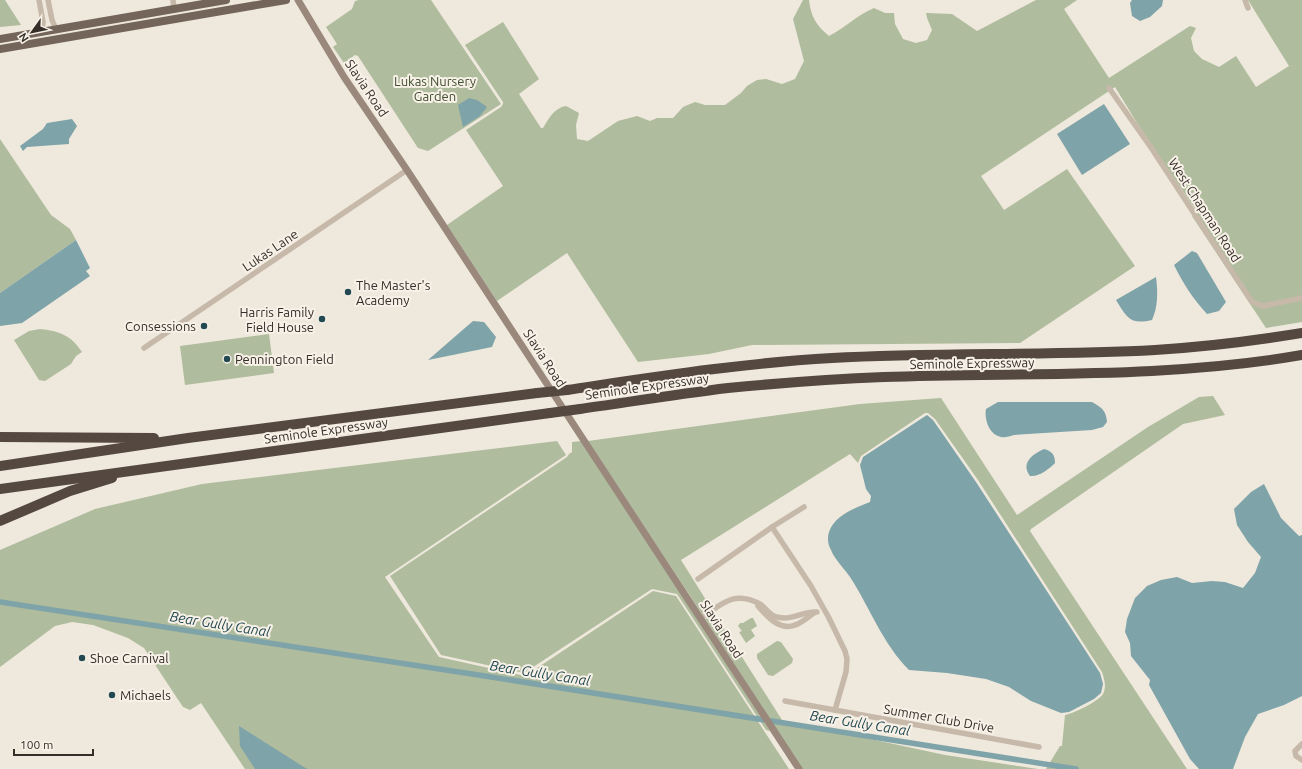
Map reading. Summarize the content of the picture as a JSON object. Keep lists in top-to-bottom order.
{
  "streets": {
    "highway": ["Seminole Expressway"],
    "street": [
      "Slavia Road",
      "West Chapman Road",
      "Lukas Lane",
      "Summer Club Drive"
    ]
  },
  "crossings": [
    ["Slavia Road", "Lukas Lane"]
  ],
  "water": ["Bear Gully Canal"],
  "parks": ["Lukas Nursery Garden"],
  "places": [
    "The Master's Academy",
    "Harris Family Field House",
    "Consessions",
    "Pennington Field",
    "Shoe Carnival",
    "Michaels"
  ],
  "scale_bar": "100 m",
  "north": "bottom left"
}
